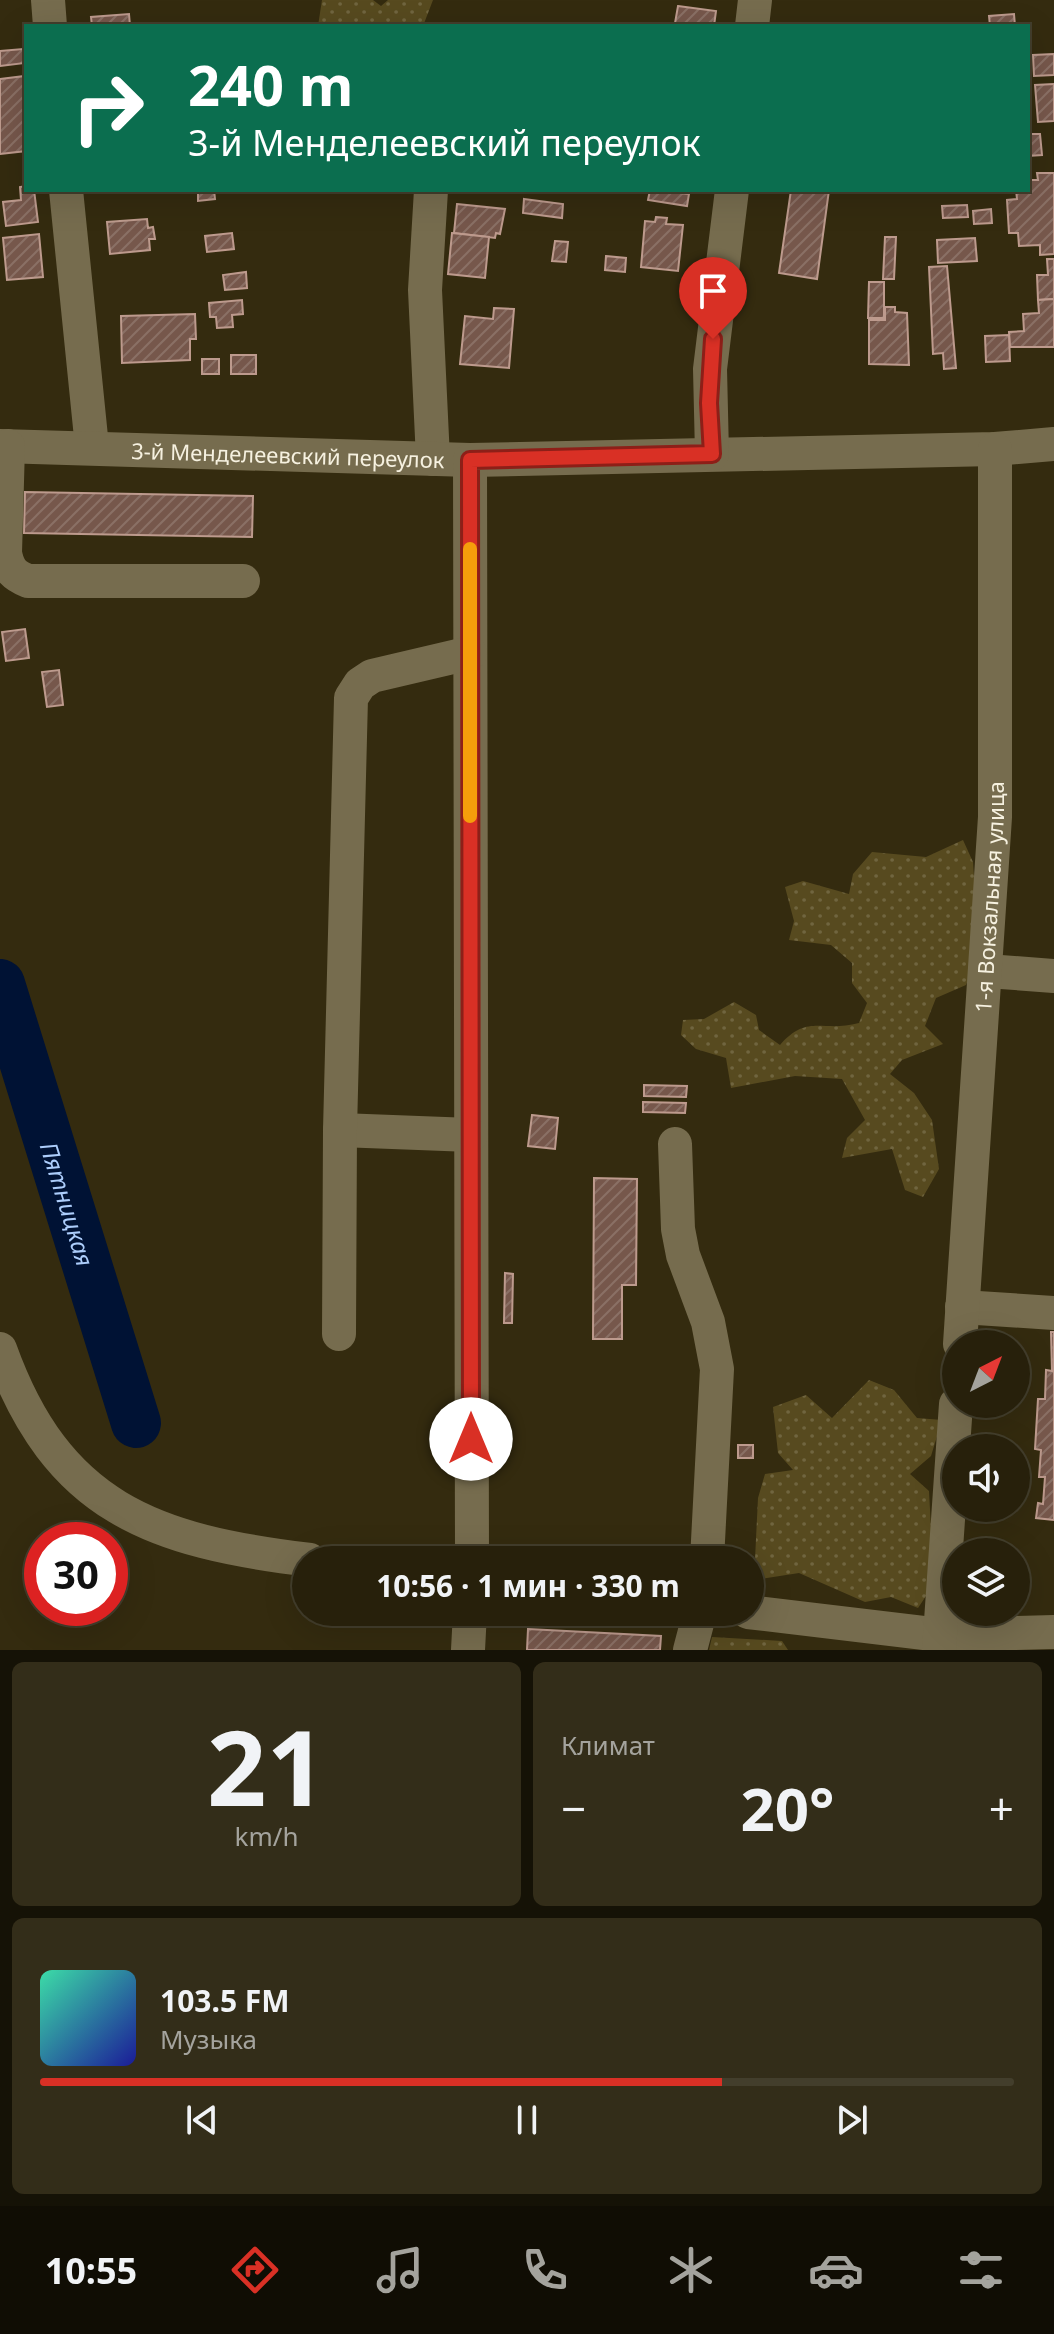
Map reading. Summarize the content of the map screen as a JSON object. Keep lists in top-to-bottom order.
{
  "streets": {
    "street": ["3-й Менделеевский переулок", "1-я Вокзальная улица"]
  },
  "crossings": [
    ["3-й Менделеевский переулок", "1-я Вокзальная улица"]
  ],
  "water": ["Пятницкая"],
  "north": "top right",
  "page": {
    "turn": ["240 m", "3-й Менделеевский переулок"],
    "limit": "30",
    "trip": "10:56 · 1 мин · 330 m",
    "tile": [
      ["21", "km/h"],
      "Климат"
    ],
    "heat": ["−", "20°", "+"],
    "song": ["103.5 FM", "Музыка"],
    "tabs": "10:55"
  }
}
